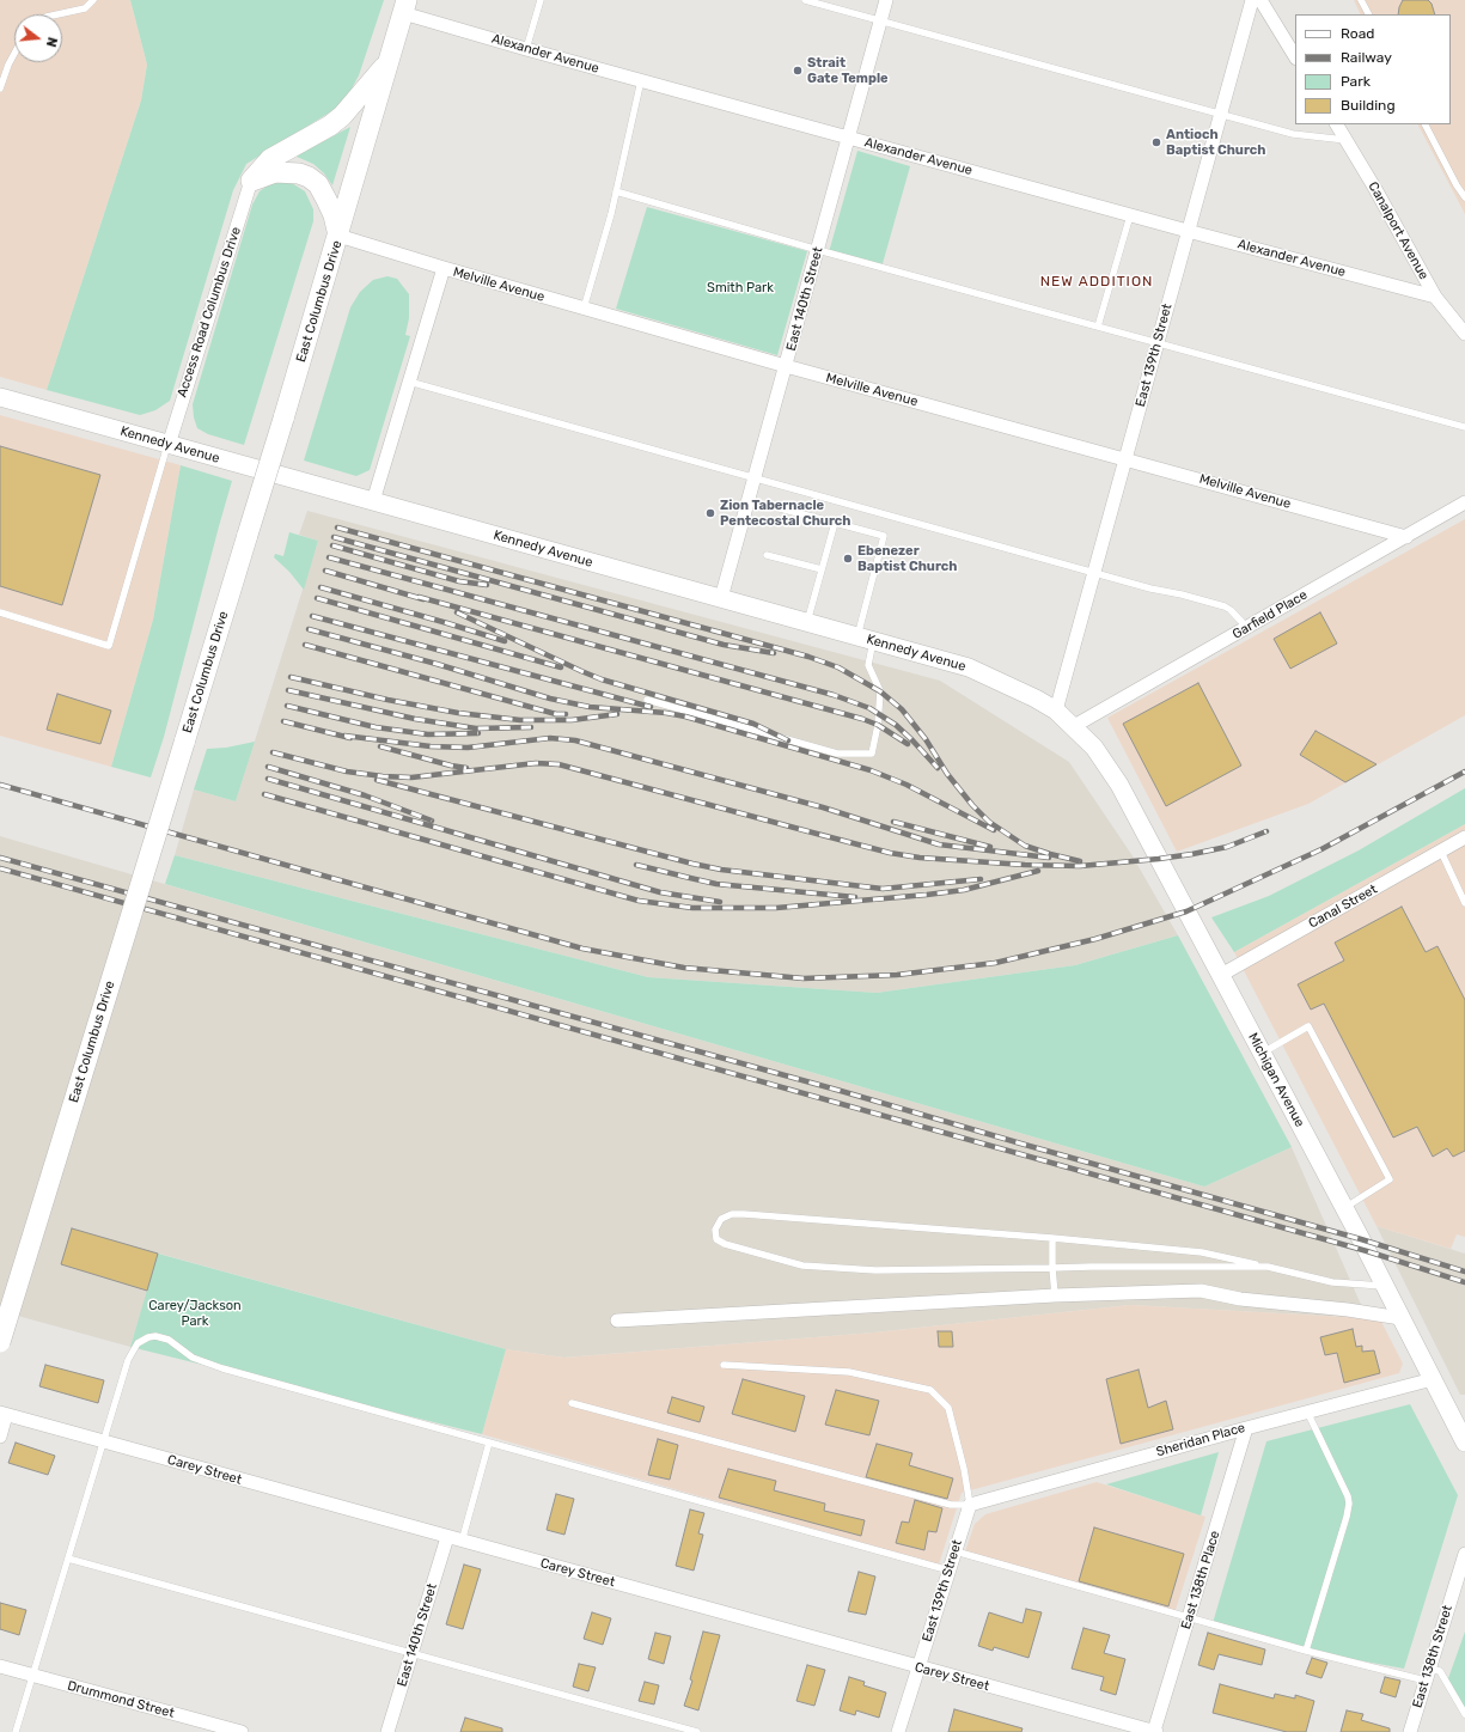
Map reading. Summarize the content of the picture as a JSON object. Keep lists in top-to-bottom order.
{
  "streets": {
    "main road": ["East Columbus Drive", "Kennedy Avenue", "Michigan Avenue"],
    "street": [
      "Alexander Avenue",
      "Canalport Avenue",
      "Melville Avenue",
      "East 140th Street",
      "Access Road Columbus Drive",
      "East 139th Street",
      "Garfield Place",
      "Canal Street",
      "Sheridan Place",
      "Carey Street",
      "East 138th Place",
      "East 138th Street",
      "Drummond Street"
    ]
  },
  "crossings": [
    ["Alexander Avenue", "Canalport Avenue"],
    ["Alexander Avenue", "East 140th Street"],
    ["Alexander Avenue", "East Columbus Drive"],
    ["Alexander Avenue", "East 139th Street"],
    ["Melville Avenue", "East 140th Street"],
    ["Melville Avenue", "East Columbus Drive"],
    ["Melville Avenue", "East 139th Street"],
    ["Melville Avenue", "Garfield Place"],
    ["East 140th Street", "Kennedy Avenue"],
    ["East 140th Street", "Carey Street"],
    ["Access Road Columbus Drive", "Kennedy Avenue"],
    ["East 139th Street", "Kennedy Avenue"],
    ["East 139th Street", "Sheridan Place"],
    ["East 139th Street", "Carey Street"],
    ["Kennedy Avenue", "Garfield Place"],
    ["Kennedy Avenue", "Michigan Avenue"],
    ["Garfield Place", "Michigan Avenue"],
    ["Canal Street", "Michigan Avenue"],
    ["Michigan Avenue", "Sheridan Place"],
    ["Sheridan Place", "East 138th Place"],
    ["Carey Street", "East 138th Place"]
  ],
  "districts": ["NEW ADDITION"],
  "parks": ["Smith Park", "Carey/Jackson Park"],
  "places": [
    "Strait Gate Temple",
    "Antioch Baptist Church",
    "Zion Tabernacle Pentecostal Church",
    "Ebenezer Baptist Church"
  ],
  "legend": [
    "Road",
    "Railway",
    "Park",
    "Building"
  ],
  "north": "right"
}
